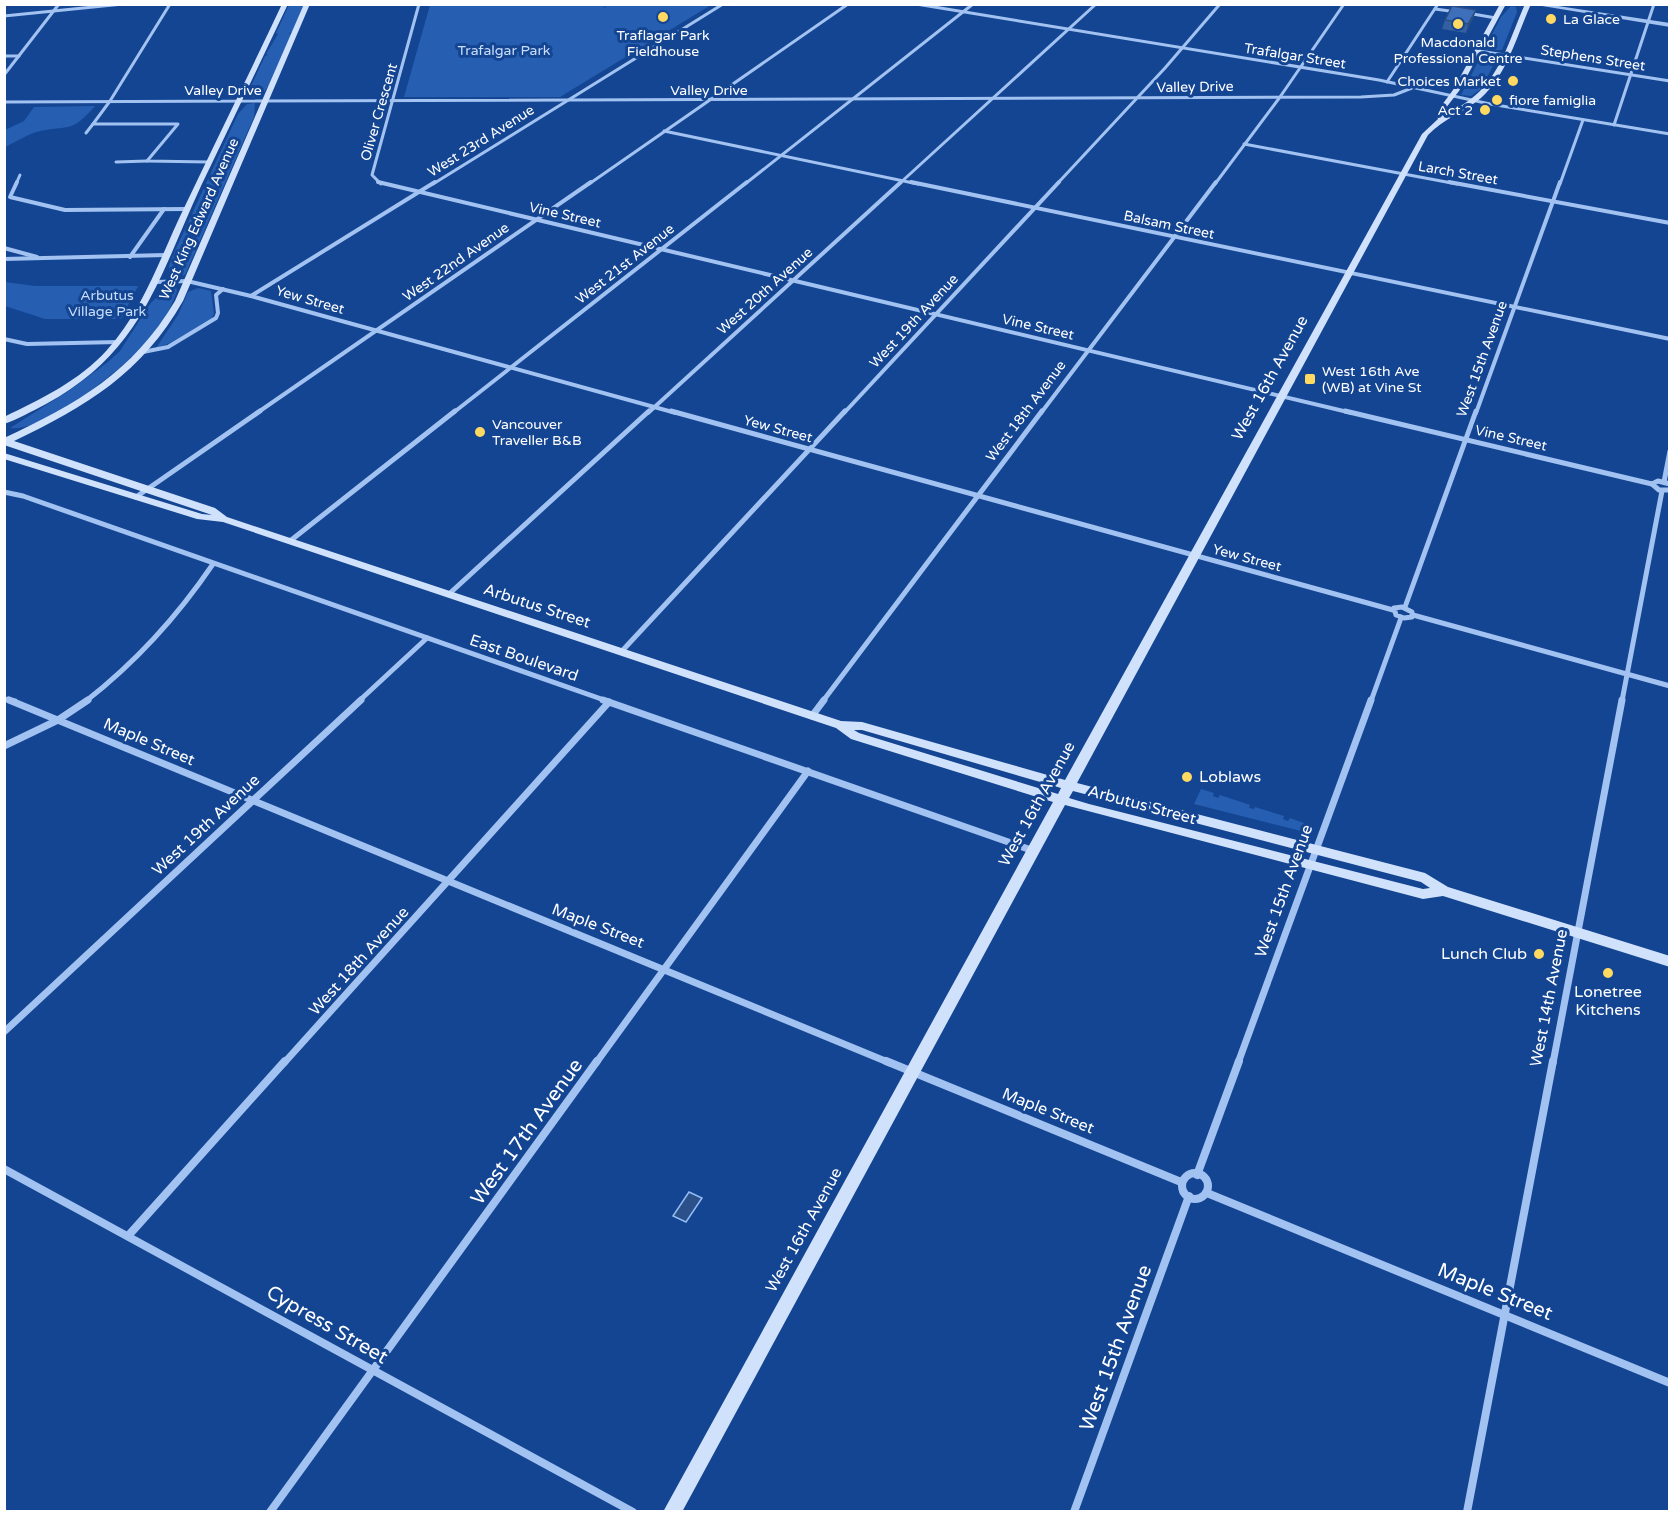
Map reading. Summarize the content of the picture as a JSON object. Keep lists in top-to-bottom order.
{
  "streets": {
    "main road": ["West King Edward Avenue", "West 16th Avenue", "Arbutus Street"],
    "street": [
      "Trafalgar Street",
      "Stephens Street",
      "Valley Drive",
      "Oliver Crescent",
      "West 23rd Avenue",
      "Larch Street",
      "Vine Street",
      "Balsam Street",
      "West 22nd Avenue",
      "West 21st Avenue",
      "West 20th Avenue",
      "Yew Street",
      "West 19th Avenue",
      "West 15th Avenue",
      "West 18th Avenue",
      "East Boulevard",
      "Maple Street",
      "West 14th Avenue",
      "West 17th Avenue",
      "Cypress Street"
    ]
  },
  "crossings": [
    ["Trafalgar Street", "Valley Drive"],
    ["Trafalgar Street", "West 21st Avenue"],
    ["Trafalgar Street", "West 20th Avenue"],
    ["Trafalgar Street", "West 19th Avenue"],
    ["Trafalgar Street", "West 15th Avenue"],
    ["Trafalgar Street", "West 16th Avenue"],
    ["Trafalgar Street", "West 18th Avenue"],
    ["Stephens Street", "West 16th Avenue"],
    ["Valley Drive", "Oliver Crescent"],
    ["Valley Drive", "West 23rd Avenue"],
    ["Valley Drive", "West King Edward Avenue"],
    ["Valley Drive", "West 22nd Avenue"],
    ["Valley Drive", "West 21st Avenue"],
    ["Valley Drive", "West 20th Avenue"],
    ["Valley Drive", "West 19th Avenue"],
    ["Valley Drive", "West 18th Avenue"],
    ["Oliver Crescent", "West 23rd Avenue"],
    ["Oliver Crescent", "Vine Street"],
    ["West 23rd Avenue", "Vine Street"],
    ["West 23rd Avenue", "Yew Street"],
    ["Larch Street", "West 15th Avenue"],
    ["Larch Street", "West 16th Avenue"],
    ["Larch Street", "West 18th Avenue"],
    ["Vine Street", "West 22nd Avenue"],
    ["Vine Street", "West 21st Avenue"],
    ["Vine Street", "West 20th Avenue"],
    ["Vine Street", "West 19th Avenue"],
    ["Vine Street", "West 15th Avenue"],
    ["Vine Street", "West 16th Avenue"],
    ["Vine Street", "West 18th Avenue"],
    ["West King Edward Avenue", "Yew Street"],
    ["West King Edward Avenue", "Arbutus Street"],
    ["Balsam Street", "West 22nd Avenue"],
    ["Balsam Street", "West 21st Avenue"],
    ["Balsam Street", "West 20th Avenue"],
    ["Balsam Street", "West 19th Avenue"],
    ["Balsam Street", "West 15th Avenue"],
    ["Balsam Street", "West 16th Avenue"],
    ["Balsam Street", "West 18th Avenue"],
    ["West 22nd Avenue", "Yew Street"],
    ["West 22nd Avenue", "Arbutus Street"],
    ["West 21st Avenue", "Yew Street"],
    ["West 21st Avenue", "Arbutus Street"],
    ["West 20th Avenue", "Yew Street"],
    ["West 20th Avenue", "Arbutus Street"],
    ["Yew Street", "West 19th Avenue"],
    ["Yew Street", "West 16th Avenue"],
    ["Yew Street", "West 18th Avenue"],
    ["West 19th Avenue", "Arbutus Street"],
    ["West 19th Avenue", "East Boulevard"],
    ["West 19th Avenue", "Maple Street"],
    ["West 15th Avenue", "Arbutus Street"],
    ["West 15th Avenue", "Maple Street"],
    ["West 16th Avenue", "Arbutus Street"],
    ["West 16th Avenue", "East Boulevard"],
    ["West 16th Avenue", "Maple Street"],
    ["West 18th Avenue", "Arbutus Street"],
    ["West 18th Avenue", "East Boulevard"],
    ["West 18th Avenue", "Maple Street"],
    ["West 18th Avenue", "Cypress Street"],
    ["Arbutus Street", "West 14th Avenue"],
    ["East Boulevard", "West 17th Avenue"],
    ["Maple Street", "West 14th Avenue"],
    ["Maple Street", "West 17th Avenue"],
    ["West 17th Avenue", "Cypress Street"]
  ],
  "parks": ["Trafalgar Park", "Arbutus Village Park"],
  "places": {
    "other": [
      "Traflagar Park Fieldhouse",
      "La Glace",
      "Macdonald Professional Centre",
      "Choices Market",
      "fiore famiglia",
      "Act 2",
      "Vancouver Traveller B&B",
      "Loblaws",
      "Lunch Club",
      "Lonetree Kitchens"
    ],
    "transit": ["West 16th Ave (WB) at Vine St"]
  }
}
